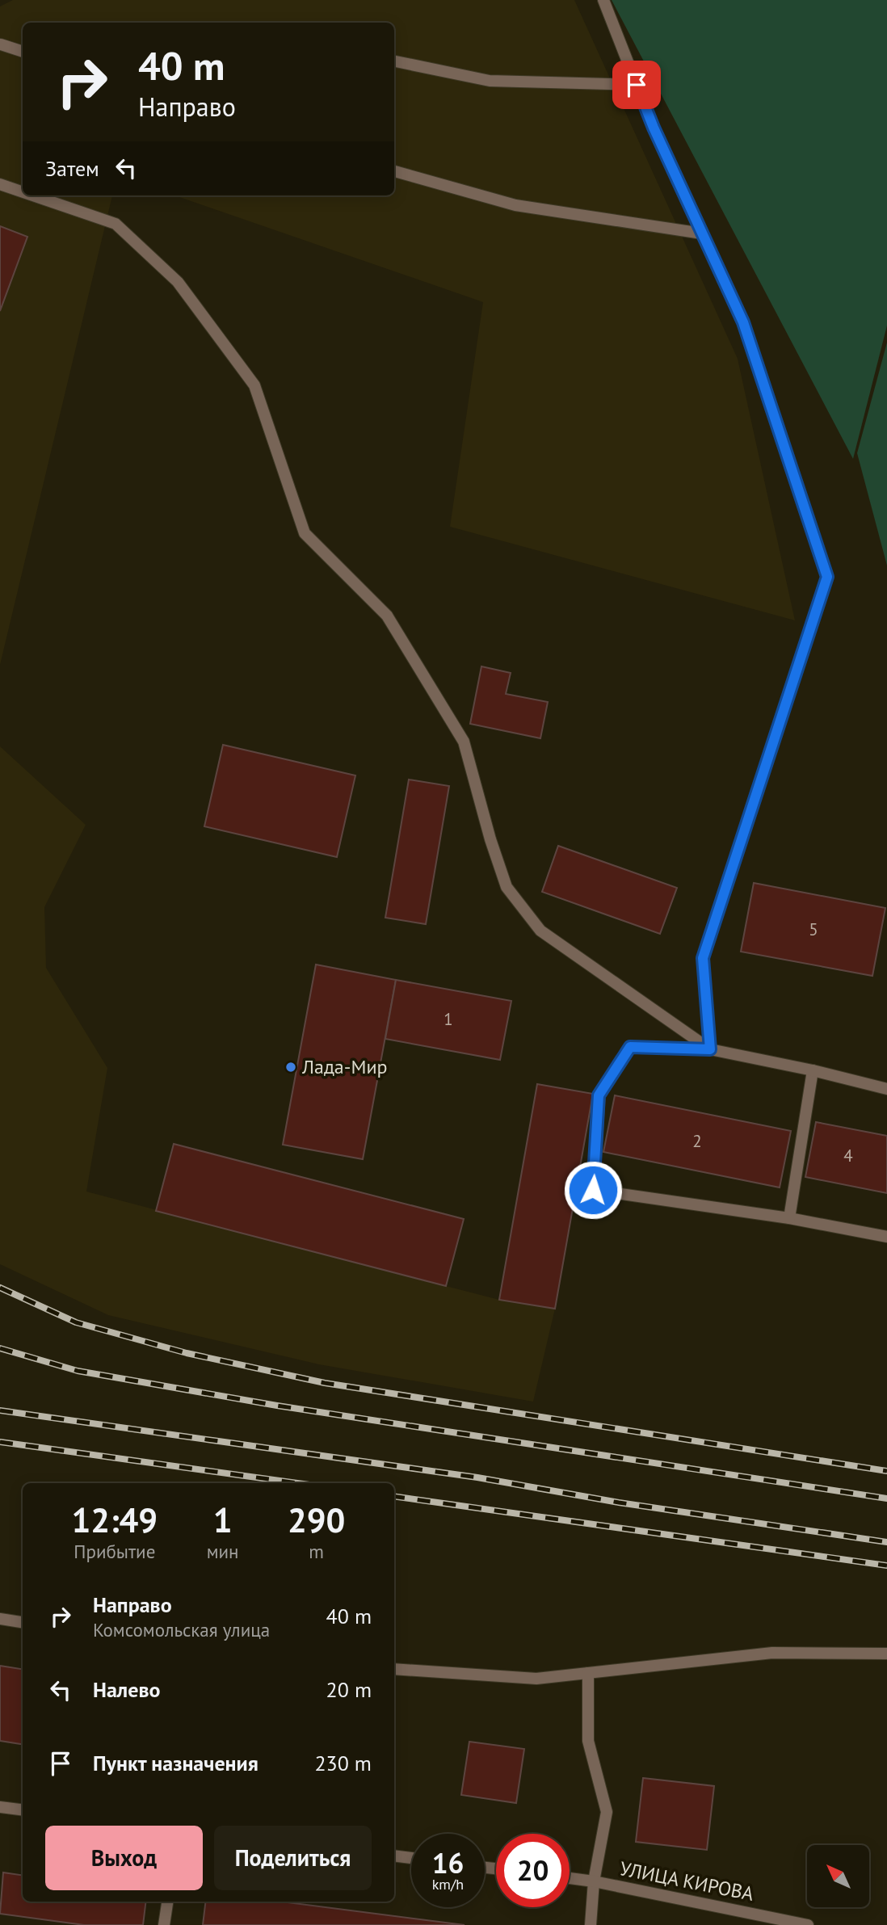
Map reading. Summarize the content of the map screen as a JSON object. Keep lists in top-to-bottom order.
{
  "streets": {
    "street": ["УЛИЦА КИРОВА"]
  },
  "places": ["Лада-Мир"],
  "house_numbers": [
    "5",
    "1",
    "2",
    "4"
  ],
  "north": "top left",
  "page": {
    "turn": ["40 m", "Направо"],
    "then": "Затем",
    "eta": [
      "12:49",
      "Прибытие",
      "1",
      "мин",
      "290",
      "m"
    ],
    "list": [
      {
        "name": "Направо",
        "note": "Комсомольская улица",
        "value": "40 m"
      },
      {
        "name": "Налево",
        "value": "20 m"
      },
      {
        "name": "Пункт назначения",
        "value": "230 m"
      }
    ],
    "buttons": ["Выход", "Поделиться"],
    "speed": "16 km/h",
    "limit": "20"
  }
}
